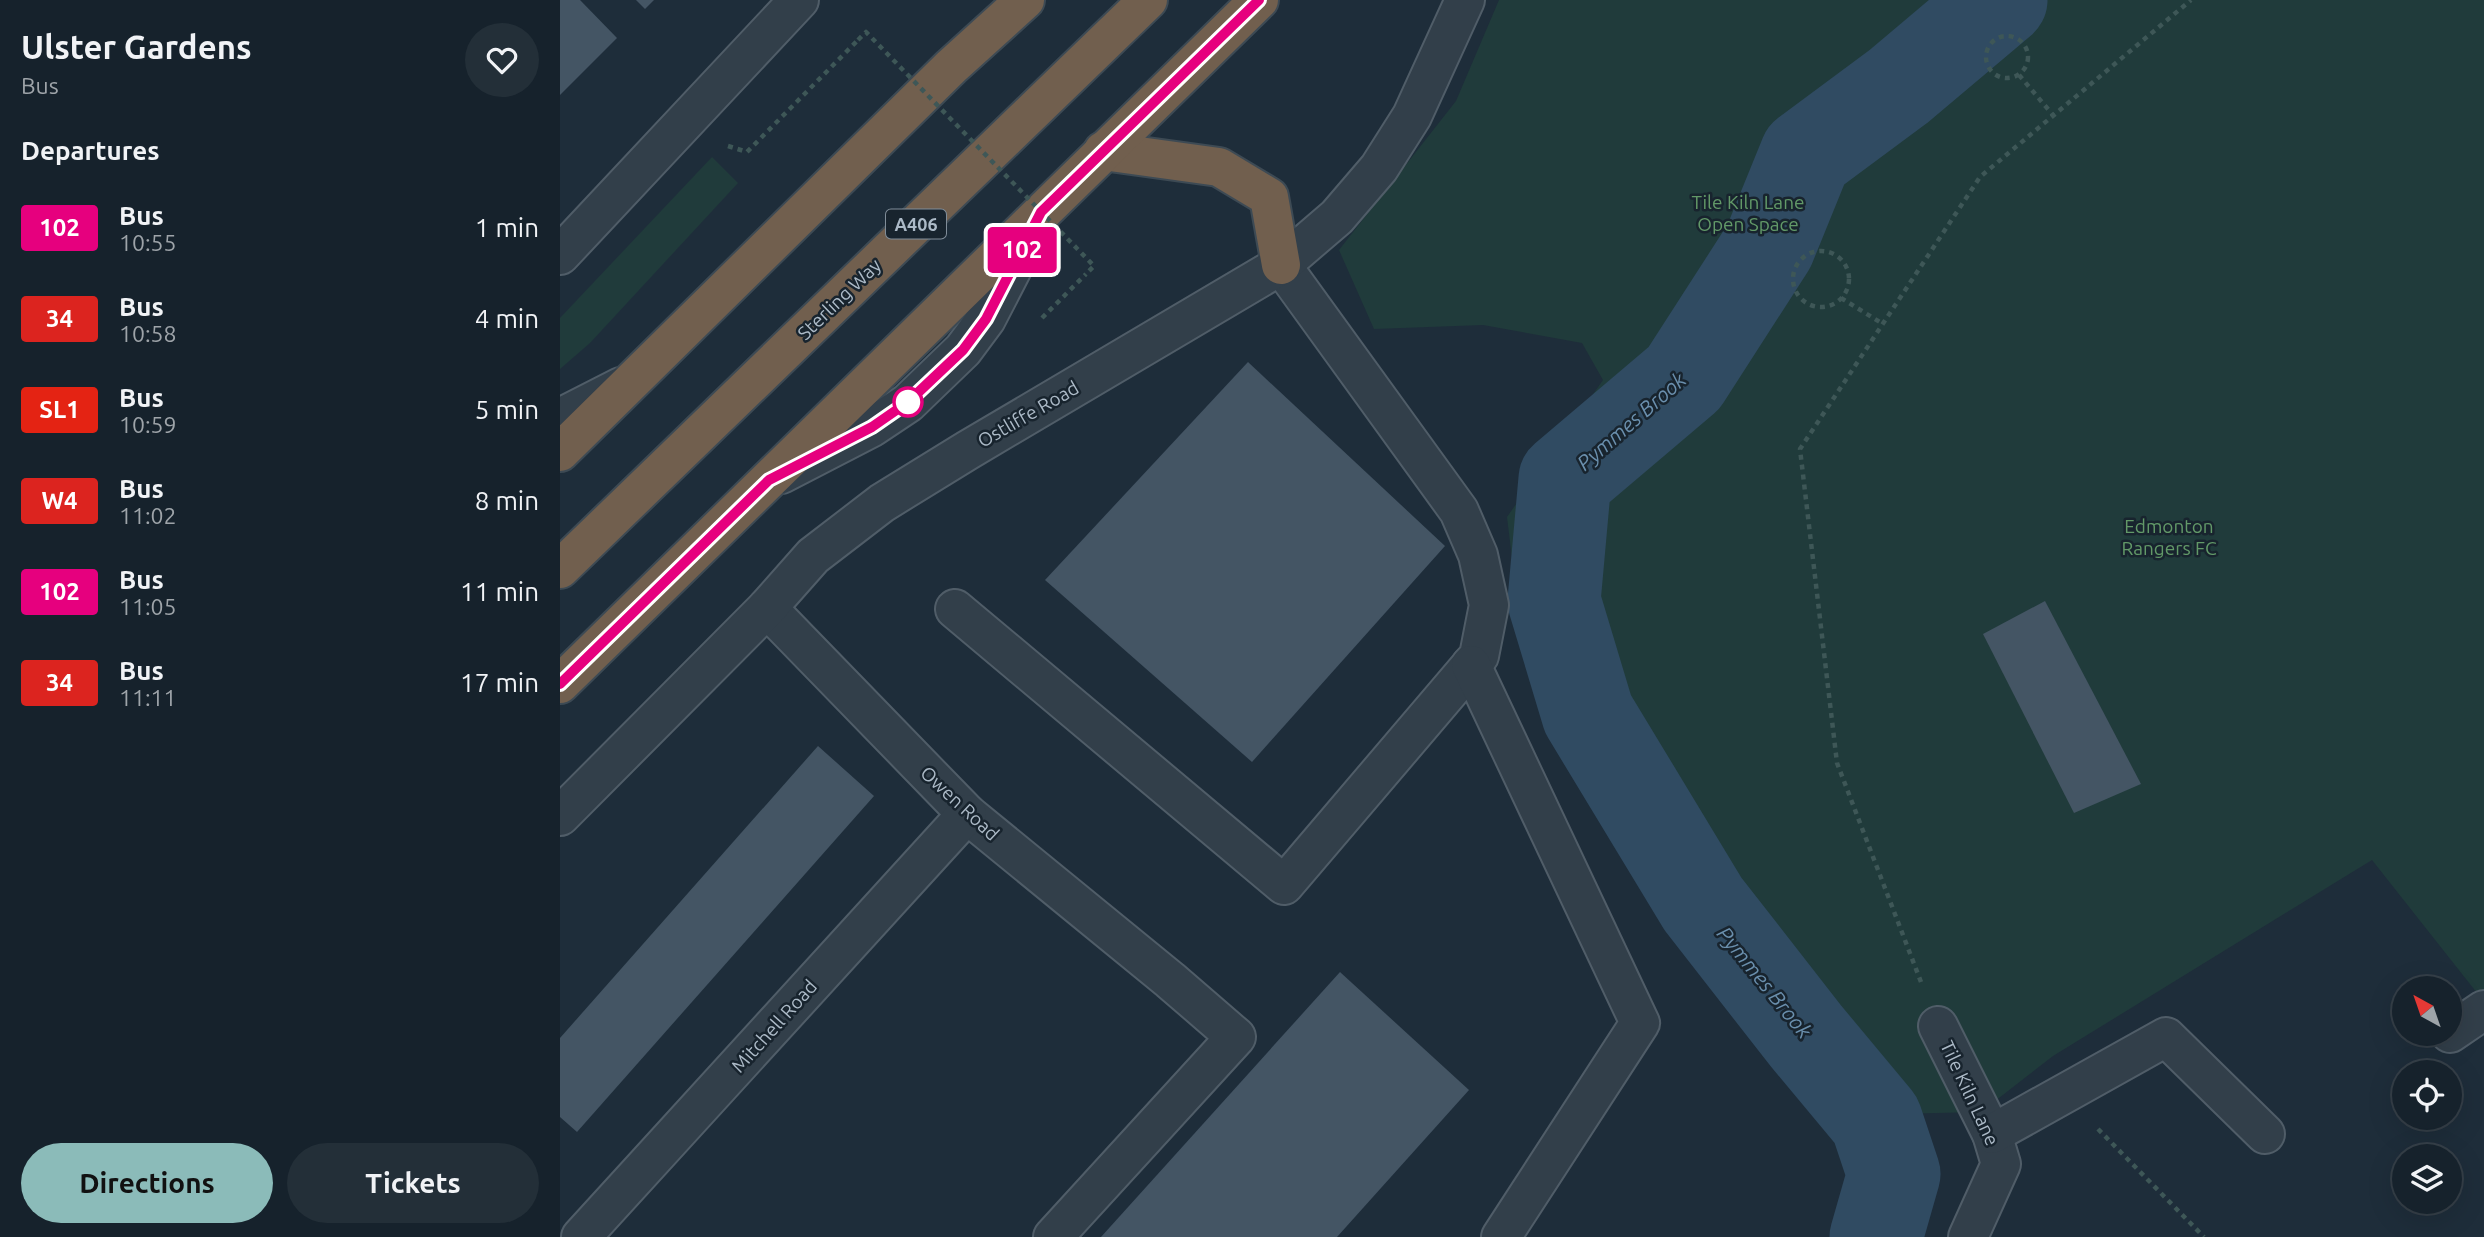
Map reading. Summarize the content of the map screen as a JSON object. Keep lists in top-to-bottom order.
{
  "streets": {
    "highway": ["A406", "Sterling Way"],
    "street": [
      "Ostliffe Road",
      "Owen Road",
      "Mitchell Road",
      "Tile Kiln Lane"
    ]
  },
  "crossings": [
    ["Ostliffe Road", "Owen Road"],
    ["Owen Road", "Mitchell Road"]
  ],
  "water": ["Pymmes Brook"],
  "parks": ["Tile Kiln Lane Open Space", "Edmonton Rangers FC"],
  "lines": ["bus line 102"],
  "north": "top left",
  "page": {
    "heading": [
      ["Ulster Gardens", "Bus"],
      "Departures"
    ],
    "on_map": "102",
    "list": [
      {
        "mark": "102",
        "name": "Bus",
        "note": "10:55",
        "value": "1 min"
      },
      {
        "mark": "34",
        "name": "Bus",
        "note": "10:58",
        "value": "4 min"
      },
      {
        "mark": "SL1",
        "name": "Bus",
        "note": "10:59",
        "value": "5 min"
      },
      {
        "mark": "W4",
        "name": "Bus",
        "note": "11:02",
        "value": "8 min"
      },
      {
        "mark": "102",
        "name": "Bus",
        "note": "11:05",
        "value": "11 min"
      },
      {
        "mark": "34",
        "name": "Bus",
        "note": "11:11",
        "value": "17 min"
      }
    ],
    "buttons": ["Directions", "Tickets"]
  }
}
